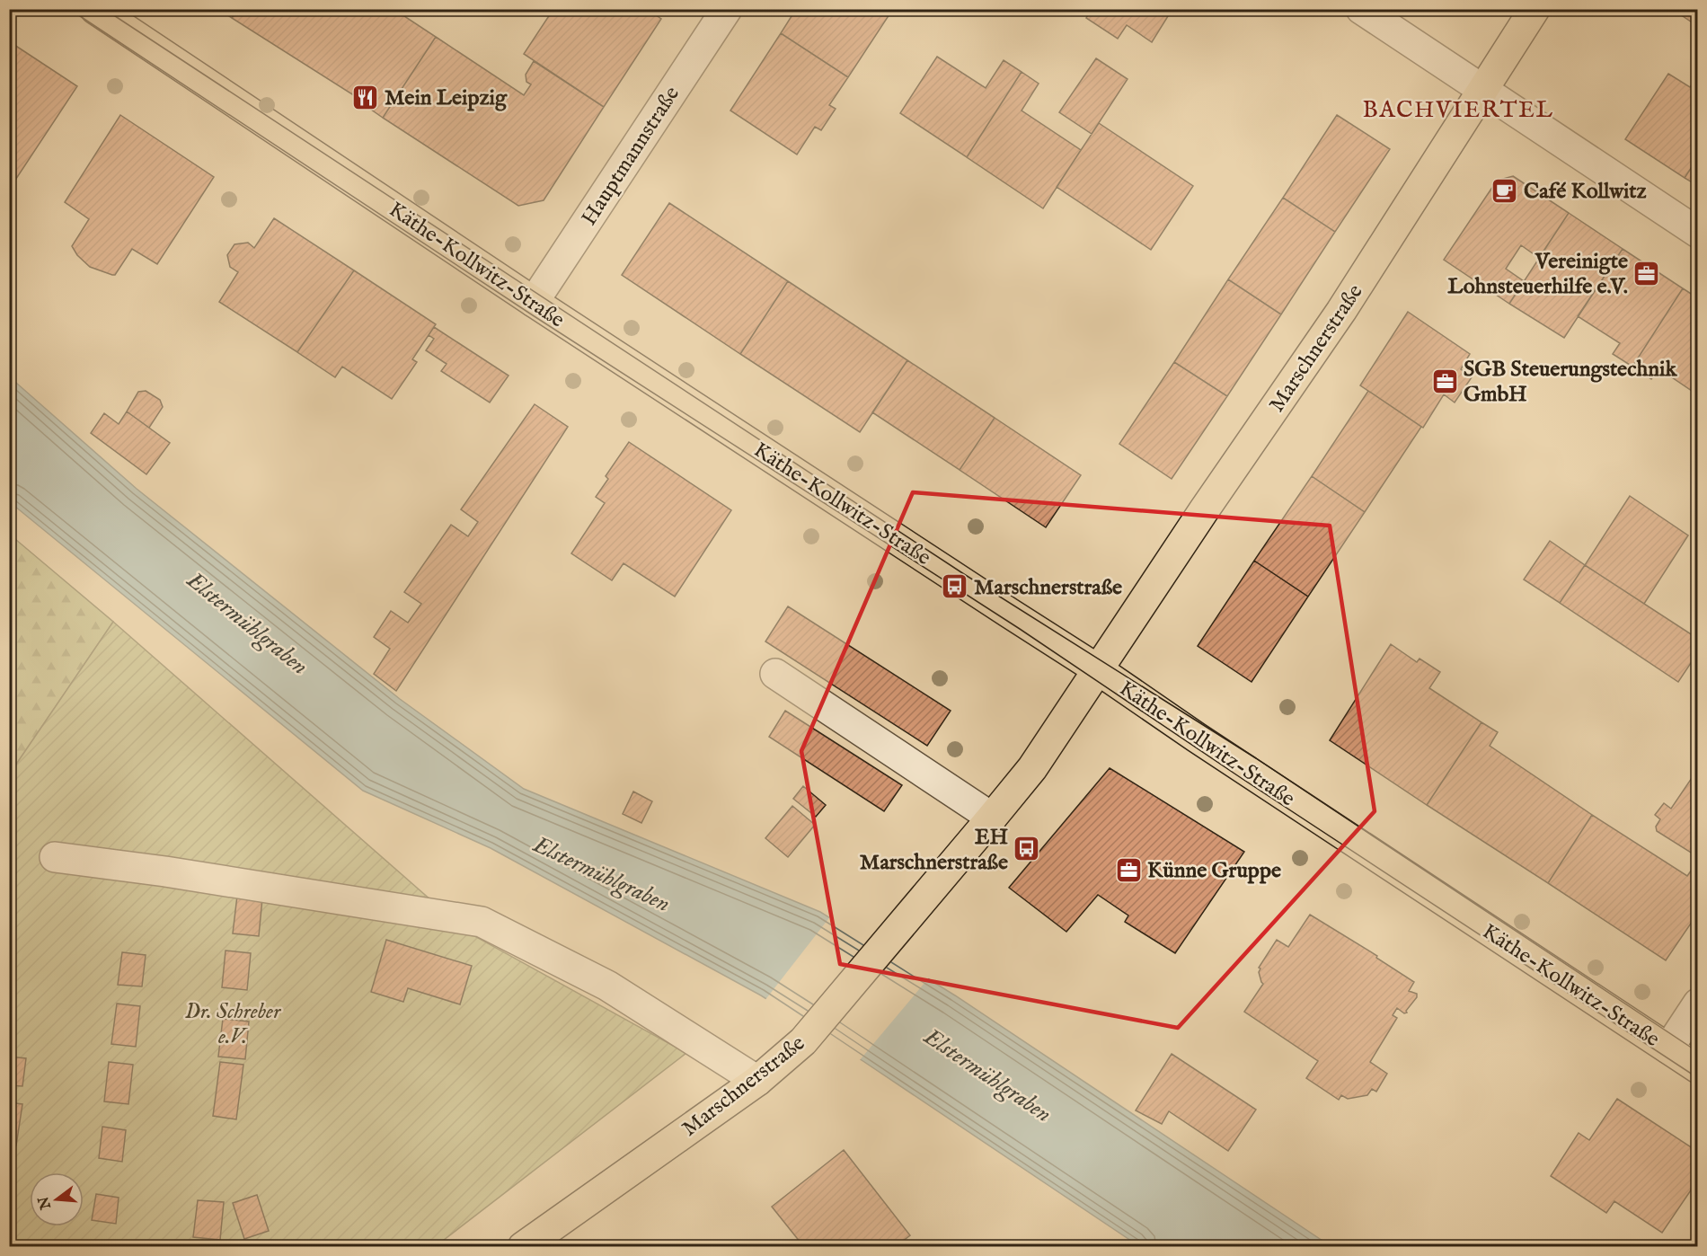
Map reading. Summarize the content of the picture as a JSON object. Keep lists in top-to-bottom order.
{
  "streets": {
    "main road": ["Käthe-Kollwitz-Straße", "Marschnerstraße"],
    "street": ["Hauptmannstraße"]
  },
  "crossings": [
    ["Hauptmannstraße", "Käthe-Kollwitz-Straße"],
    ["Käthe-Kollwitz-Straße", "Marschnerstraße"]
  ],
  "districts": ["BACHVIERTEL"],
  "water": ["Elstermühlgraben"],
  "parks": ["Dr. Schreber e.V."],
  "places": {
    "restaurant": ["Mein Leipzig"],
    "cafe": ["Café Kollwitz"],
    "office": ["Vereinigte Lohnsteuerhilfe e.V.", "SGB Steuerungstechnik GmbH", "Künne Gruppe"],
    "bus stop": ["Marschnerstraße", "EH Marschnerstraße"]
  },
  "north": "left"
}
